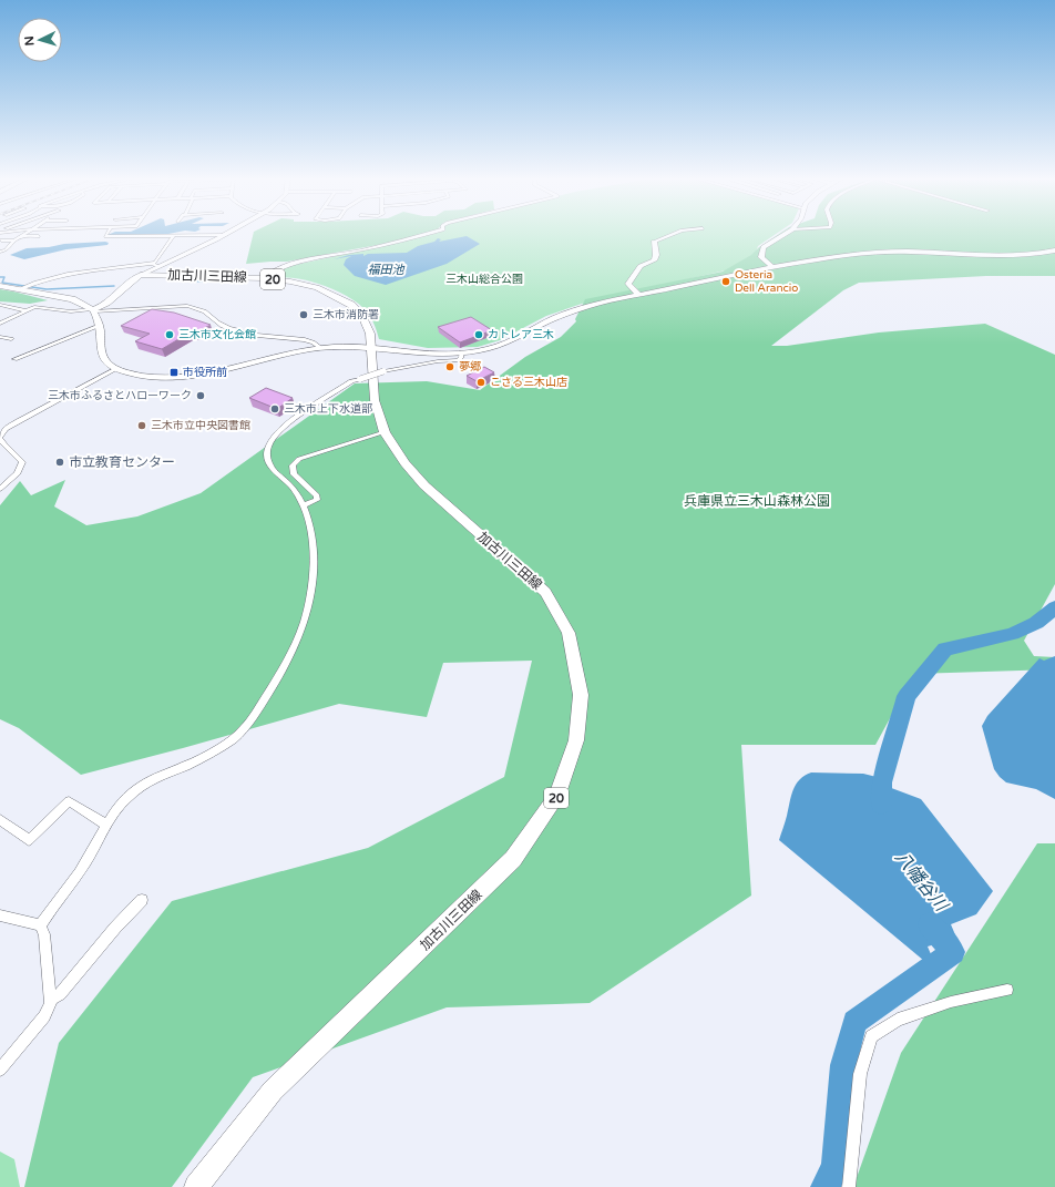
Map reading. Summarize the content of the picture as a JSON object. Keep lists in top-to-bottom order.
{
  "streets": {
    "main road": ["加古川三田線", "20"]
  },
  "water": ["福田池", "八幡谷川"],
  "parks": ["三木山総合公園", "兵庫県立三木山森林公園"],
  "places": {
    "other": [
      "Osteria Dell Arancio",
      "三木市消防署",
      "三木市文化会館",
      "カトレア三木",
      "夢郷",
      "こさる三木山店",
      "三木市ふるさとハローワーク",
      "三木市上下水道部",
      "三木市立中央図書館",
      "市立教育センター"
    ],
    "transit": ["市役所前"]
  },
  "north": "left"
}
